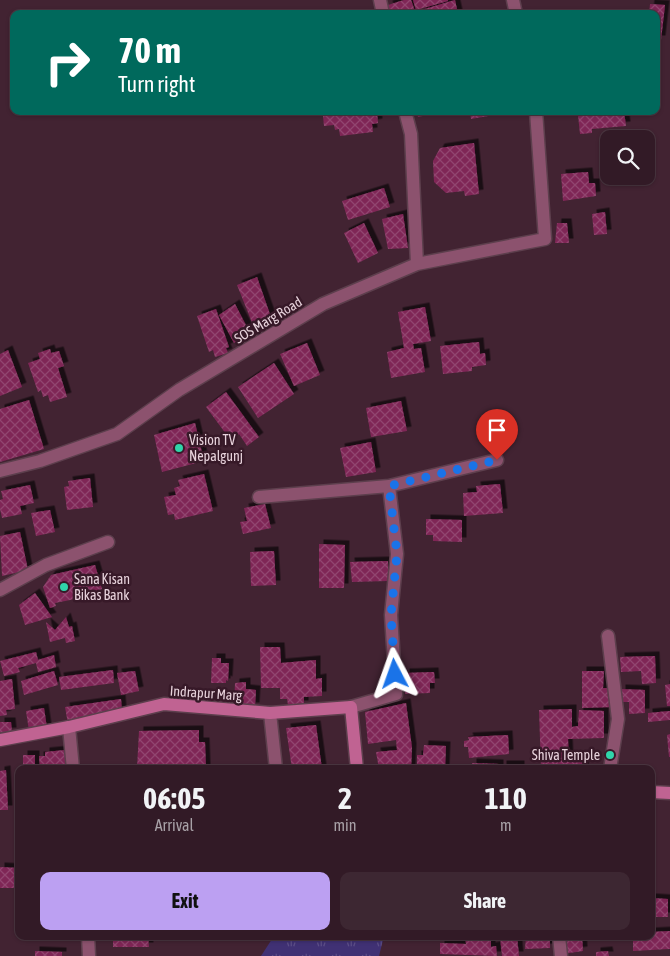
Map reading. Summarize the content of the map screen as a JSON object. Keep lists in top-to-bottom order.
{
  "streets": {
    "street": ["SOS Marg Road", "Indrapur Marg"]
  },
  "places": ["Vision TV Nepalgunj", "Sana Kisan Bikas Bank", "Shiva Temple"],
  "page": {
    "turn": ["70 m", "Turn right"],
    "eta": [
      "06:05",
      "Arrival",
      "2",
      "min",
      "110",
      "m"
    ],
    "buttons": ["Exit", "Share"]
  }
}
